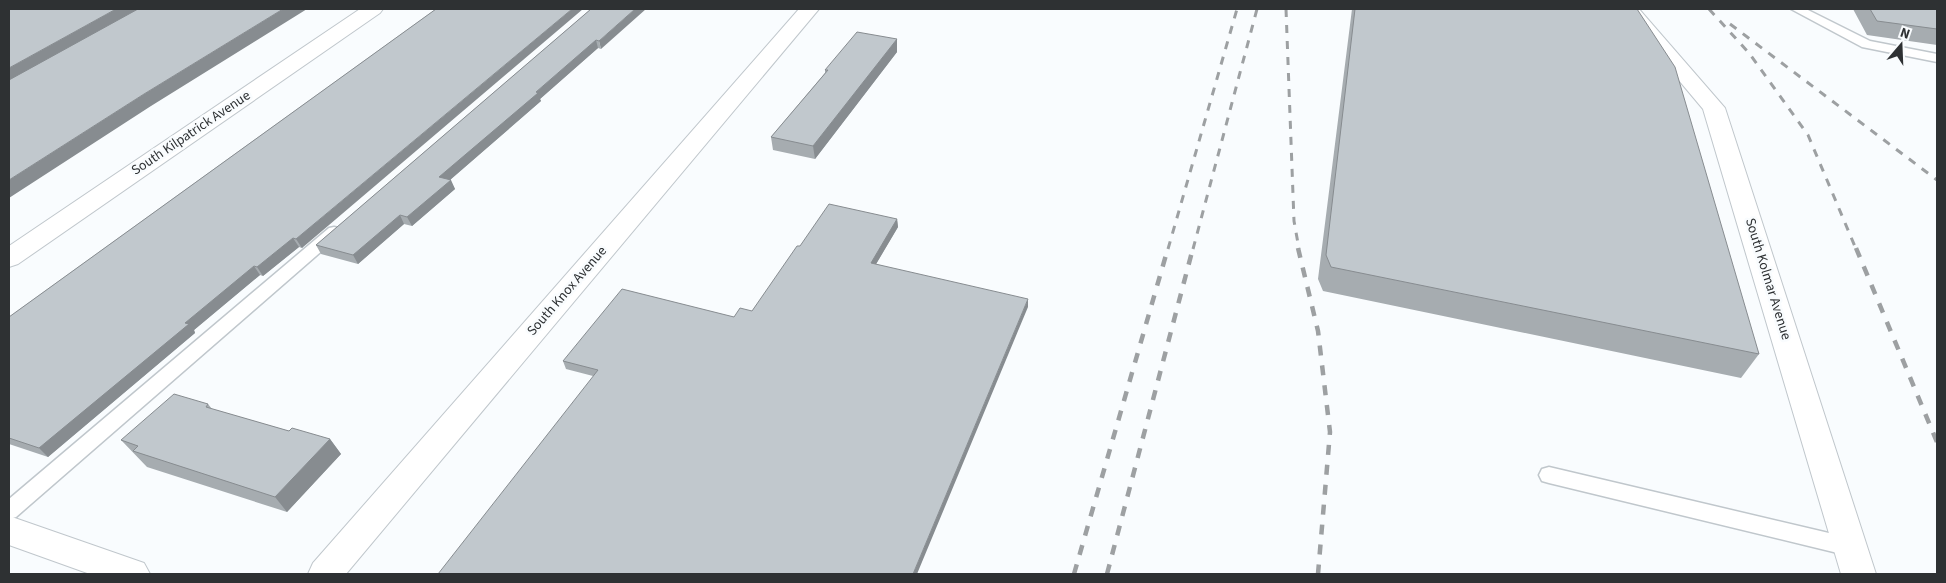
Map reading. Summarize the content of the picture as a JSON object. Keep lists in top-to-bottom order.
{
  "streets": {
    "street": ["South Kilpatrick Avenue", "South Kolmar Avenue", "South Knox Avenue"]
  },
  "north": "top"
}
